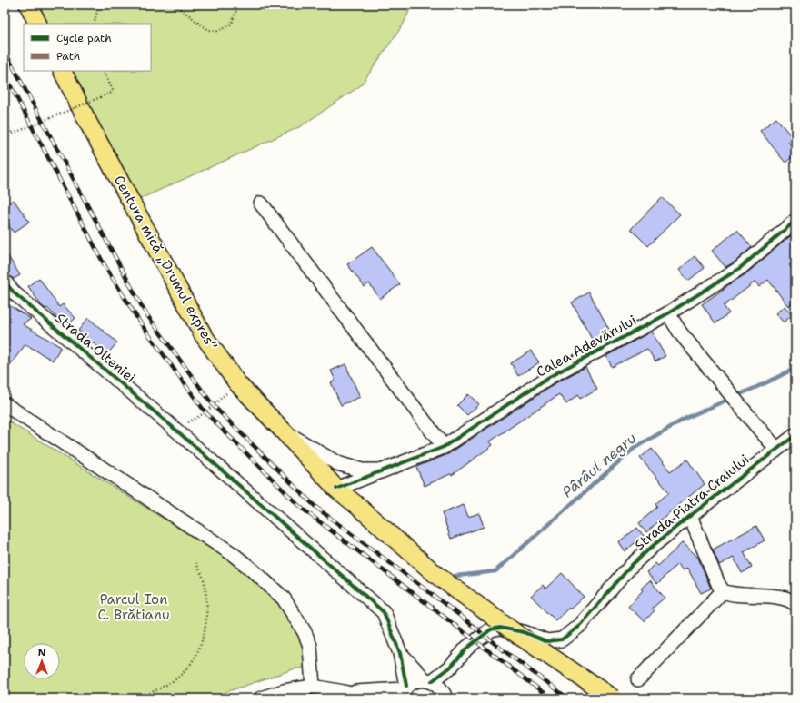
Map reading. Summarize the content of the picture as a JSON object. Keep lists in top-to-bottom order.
{
  "streets": {
    "main road": ["Centura mică „Drumul expres”"],
    "street": ["Calea Adevărului", "Strada Olteniei", "Strada Piatra Craiului"]
  },
  "crossings": [
    ["Centura mică „Drumul expres”", "Calea Adevărului"]
  ],
  "water": ["Pârâul negru"],
  "parks": ["Parcul Ion C. Brătianu"],
  "legend": ["Cycle path", "Path"],
  "north": "top"
}
